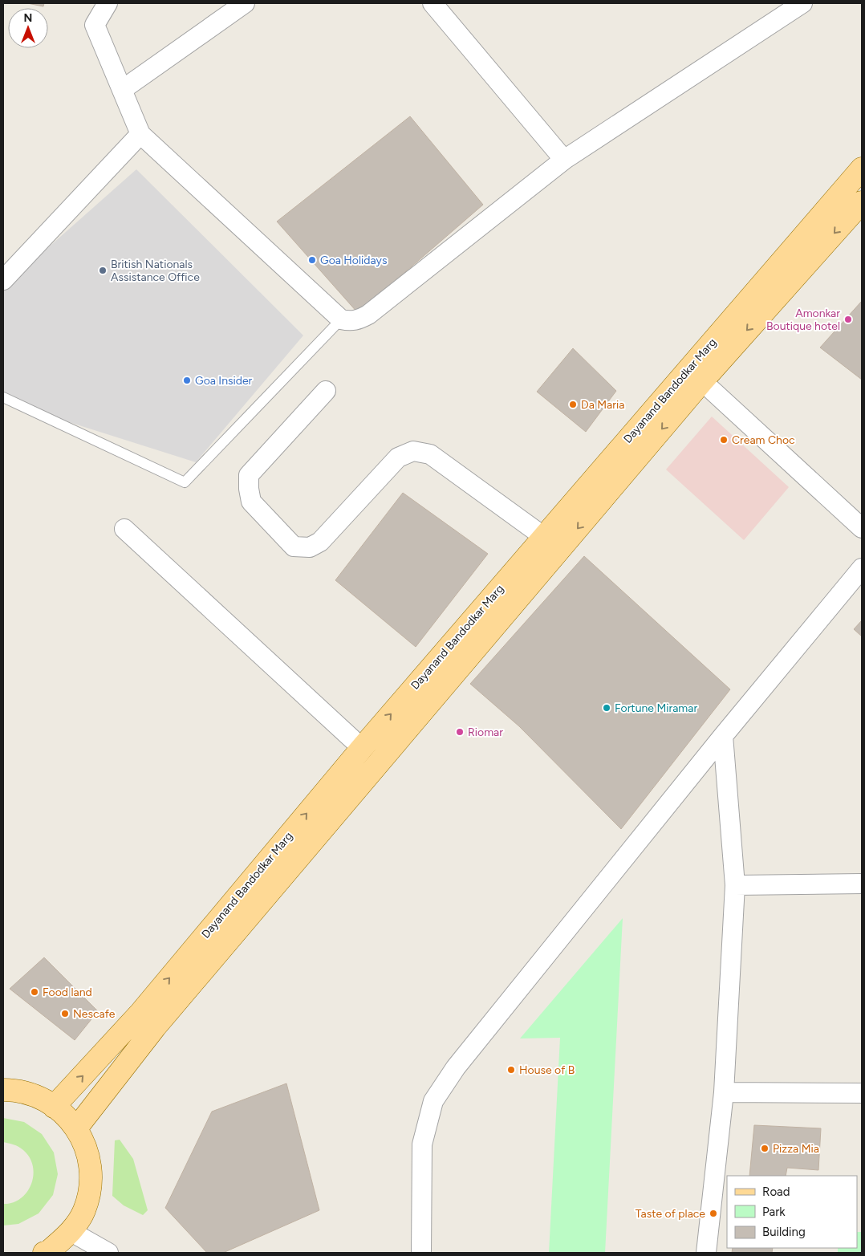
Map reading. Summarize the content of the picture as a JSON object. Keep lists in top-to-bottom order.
{
  "streets": {
    "main road": ["Dayanand Bandodkar Marg"]
  },
  "places": [
    "Goa Holidays",
    "British Nationals Assistance Office",
    "Amonkar Boutique hotel",
    "Goa Insider",
    "Da Maria",
    "Cream Choc",
    "Fortune Miramar",
    "Riomar",
    "Food land",
    "Nescafe",
    "House of B",
    "Pizza Mia",
    "Taste of place"
  ],
  "legend": ["Road", "Park", "Building"],
  "north": "top"
}
